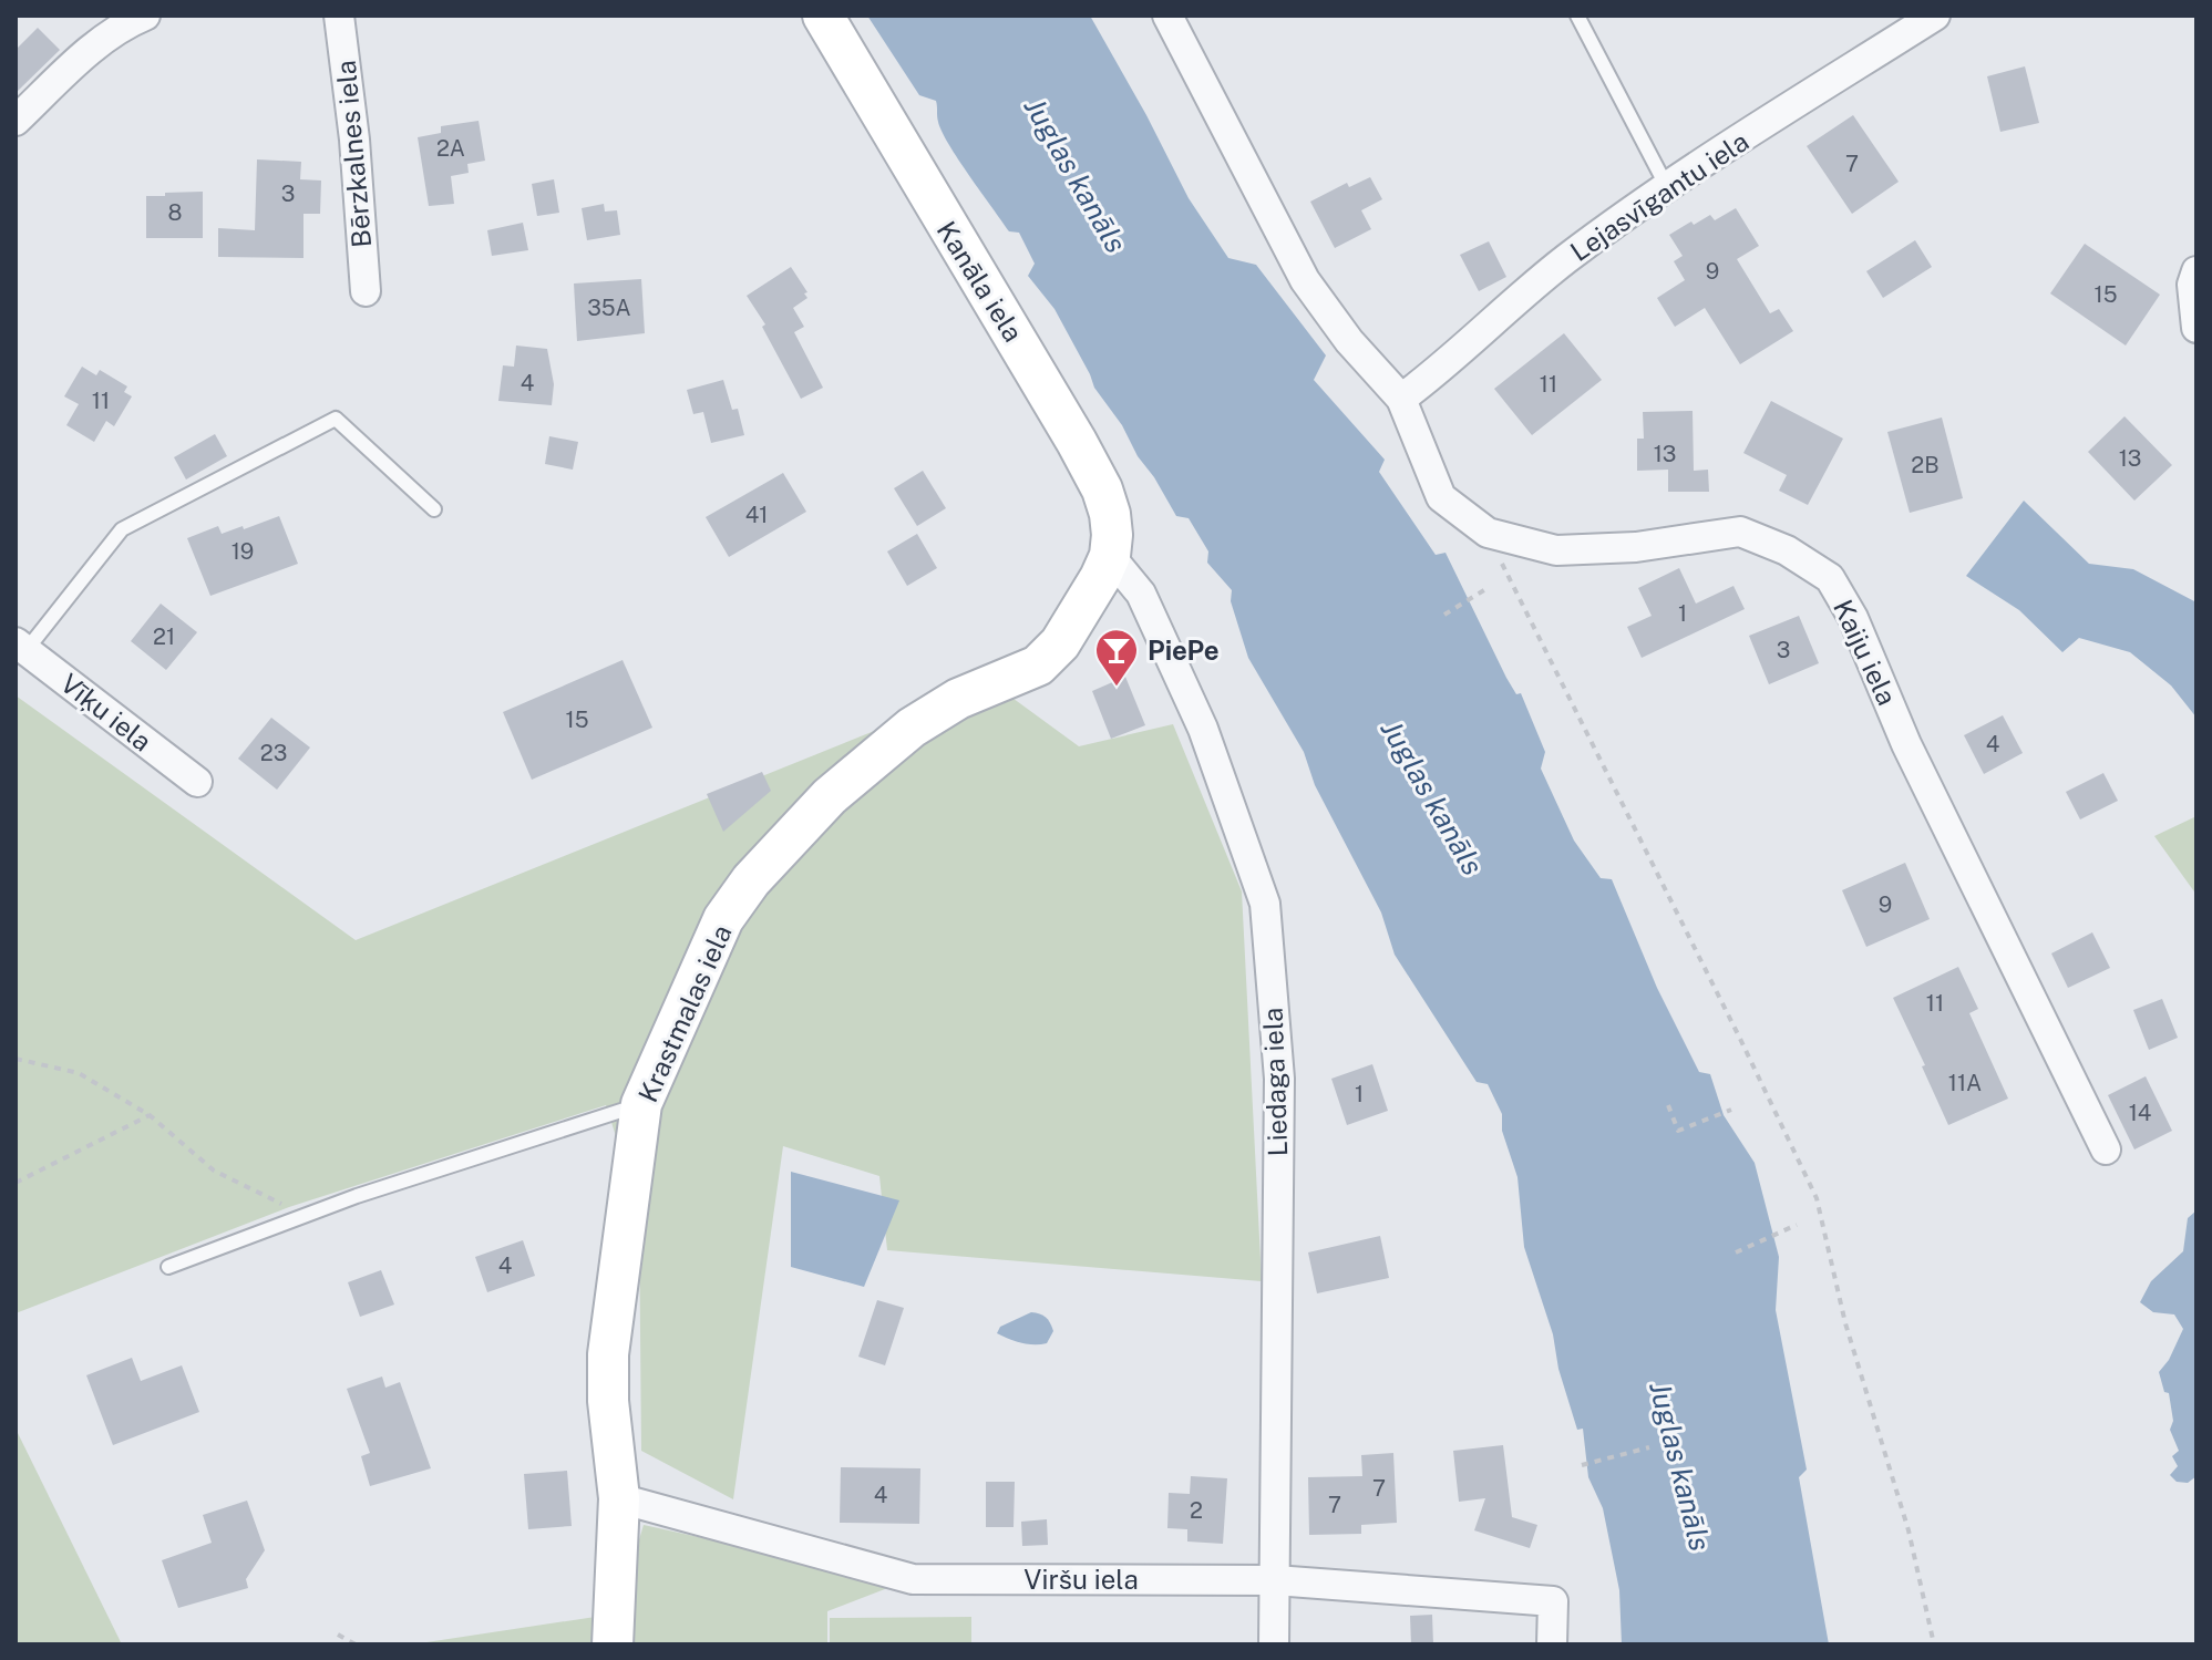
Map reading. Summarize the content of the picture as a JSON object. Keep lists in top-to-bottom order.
{
  "streets": {
    "street": [
      "Bērzkalnes iela",
      "Lejasvīgantu iela",
      "Kanāla iela",
      "Kaiju iela",
      "Vīķu iela",
      "Krastmalas iela",
      "Liedaga iela",
      "Viršu iela"
    ]
  },
  "crossings": [
    ["Lejasvīgantu iela", "Kaiju iela"],
    ["Kanāla iela", "Krastmalas iela"],
    ["Kanāla iela", "Liedaga iela"],
    ["Krastmalas iela", "Liedaga iela"],
    ["Krastmalas iela", "Viršu iela"],
    ["Liedaga iela", "Viršu iela"]
  ],
  "water": ["Juglas kanāls"],
  "places": {
    "bar": ["PiePe"]
  },
  "house_numbers": [
    "2A",
    "7",
    "3",
    "8",
    "9",
    "15",
    "35A",
    "4",
    "11",
    "11",
    "13",
    "13",
    "2B",
    "41",
    "19",
    "1",
    "21",
    "3",
    "15",
    "4",
    "23",
    "9",
    "11",
    "11A",
    "1",
    "14",
    "4",
    "7",
    "4",
    "7",
    "2"
  ]
}
